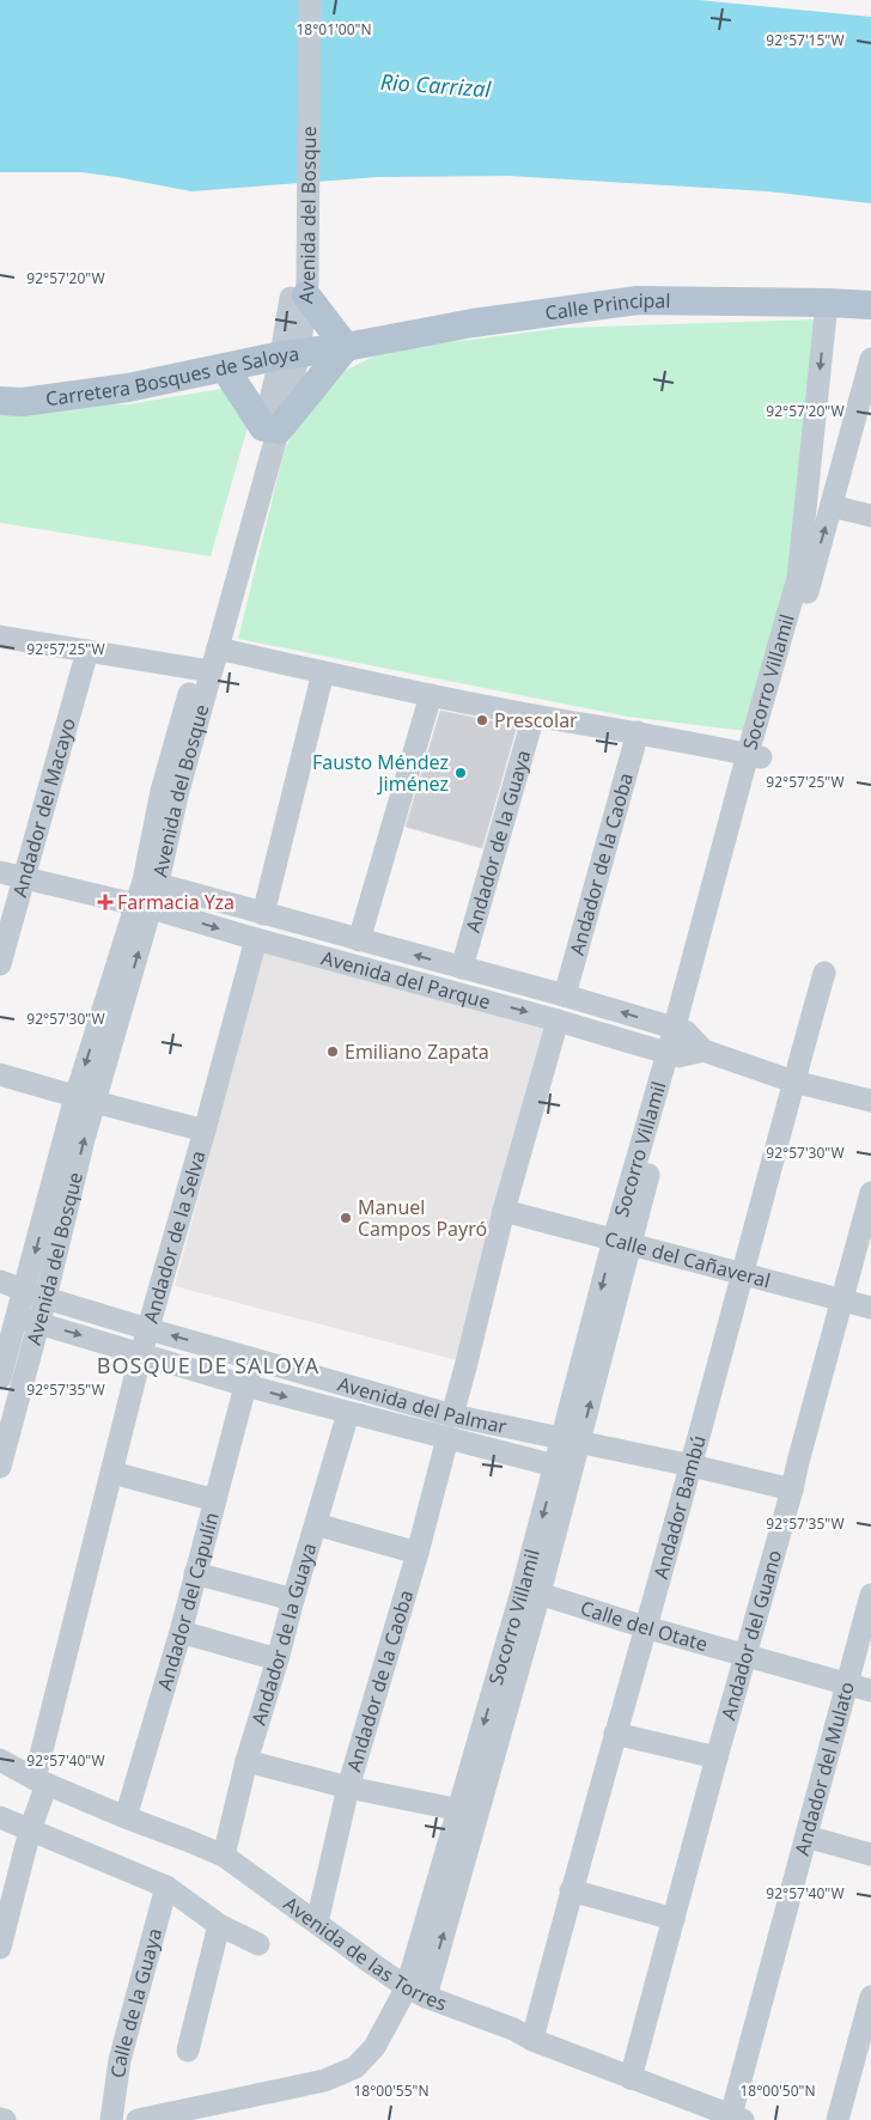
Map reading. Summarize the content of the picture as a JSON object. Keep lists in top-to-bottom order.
{
  "streets": {
    "main road": ["Calle Principal", "Carretera Bosques de Saloya"],
    "street": [
      "Avenida del Bosque",
      "Socorro Villamil",
      "Andador del Macayo",
      "Andador de la Guaya",
      "Andador de la Caoba",
      "Avenida del Parque",
      "Andador de la Selva",
      "Calle del Cañaveral",
      "Avenida del Palmar",
      "Andador Bambú",
      "Andador del Capulín",
      "Calle del Otate",
      "Andador del Guano",
      "Andador del Mulato",
      "Avenida de las Torres",
      "Calle de la Guaya"
    ]
  },
  "crossings": [
    ["Avenida del Bosque", "Carretera Bosques de Saloya"],
    ["Avenida del Bosque", "Avenida del Parque"],
    ["Avenida del Bosque", "Avenida del Palmar"],
    ["Calle Principal", "Carretera Bosques de Saloya"],
    ["Calle Principal", "Socorro Villamil"],
    ["Socorro Villamil", "Avenida del Parque"],
    ["Socorro Villamil", "Calle del Cañaveral"],
    ["Socorro Villamil", "Avenida del Palmar"],
    ["Socorro Villamil", "Calle del Otate"],
    ["Socorro Villamil", "Avenida de las Torres"],
    ["Andador del Macayo", "Avenida del Parque"],
    ["Andador de la Guaya", "Avenida del Parque"],
    ["Andador de la Guaya", "Avenida del Palmar"],
    ["Andador de la Guaya", "Avenida de las Torres"],
    ["Andador de la Caoba", "Avenida del Parque"],
    ["Andador de la Caoba", "Avenida del Palmar"],
    ["Andador de la Caoba", "Avenida de las Torres"],
    ["Avenida del Parque", "Andador de la Selva"],
    ["Andador de la Selva", "Avenida del Palmar"],
    ["Andador de la Selva", "Avenida de las Torres"],
    ["Calle del Cañaveral", "Andador Bambú"],
    ["Calle del Cañaveral", "Andador del Guano"],
    ["Avenida del Palmar", "Andador Bambú"],
    ["Avenida del Palmar", "Andador del Capulín"],
    ["Avenida del Palmar", "Andador del Guano"],
    ["Andador Bambú", "Calle del Otate"],
    ["Andador Bambú", "Avenida de las Torres"],
    ["Andador del Capulín", "Avenida de las Torres"],
    ["Calle del Otate", "Andador del Guano"],
    ["Calle del Otate", "Andador del Mulato"],
    ["Andador del Guano", "Avenida de las Torres"],
    ["Andador del Mulato", "Avenida de las Torres"]
  ],
  "districts": ["BOSQUE DE SALOYA"],
  "water": ["Rio Carrizal"],
  "places": {
    "other": [
      "Prescolar",
      "Fausto Méndez Jiménez",
      "Emiliano Zapata",
      "Manuel Campos Payró"
    ],
    "health": ["Farmacia Yza"]
  },
  "coordinates": [
    "18°01'00\"N",
    "92°57'15\"W",
    "92°57'20\"W",
    "92°57'25\"W",
    "92°57'30\"W",
    "92°57'35\"W",
    "92°57'40\"W",
    "18°00'55\"N",
    "18°00'50\"N"
  ]
}
